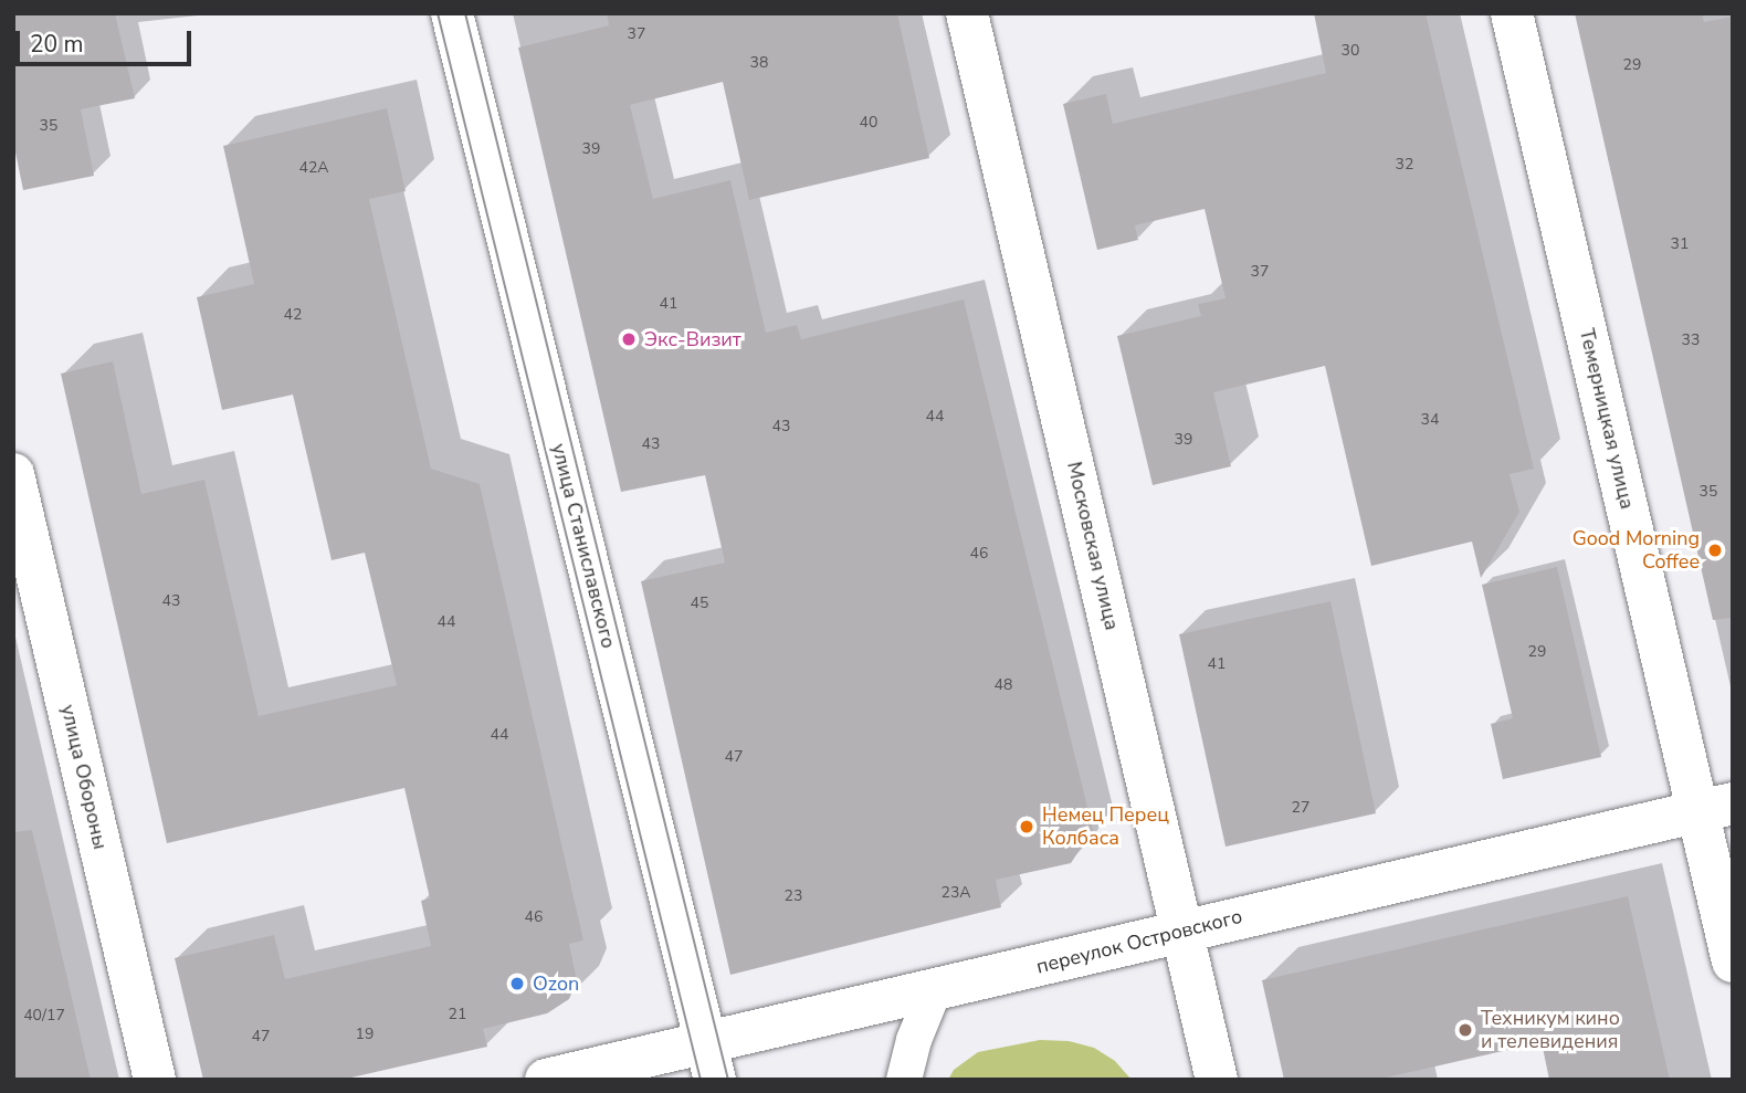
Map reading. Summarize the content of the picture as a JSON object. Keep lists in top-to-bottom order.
{
  "streets": {
    "street": [
      "Темерницкая улица",
      "улица Станиславского",
      "Московская улица",
      "улица Обороны",
      "переулок Островского"
    ]
  },
  "crossings": [
    ["Темерницкая улица", "переулок Островского"],
    ["улица Станиславского", "переулок Островского"],
    ["Московская улица", "переулок Островского"]
  ],
  "places": [
    "Экс-Визит",
    "Good Morning Coffee",
    "Немец Перец Колбаса",
    "Ozon",
    "Техникум кино и телевидения"
  ],
  "house_numbers": [
    "37",
    "30",
    "38",
    "29",
    "40",
    "35",
    "39",
    "32",
    "42А",
    "31",
    "37",
    "41",
    "42",
    "33",
    "44",
    "34",
    "43",
    "39",
    "43",
    "35",
    "46",
    "43",
    "45",
    "44",
    "29",
    "41",
    "48",
    "44",
    "47",
    "27",
    "23А",
    "23",
    "46",
    "21",
    "40/17",
    "19",
    "47"
  ],
  "scale_bar": "20 m"
}
